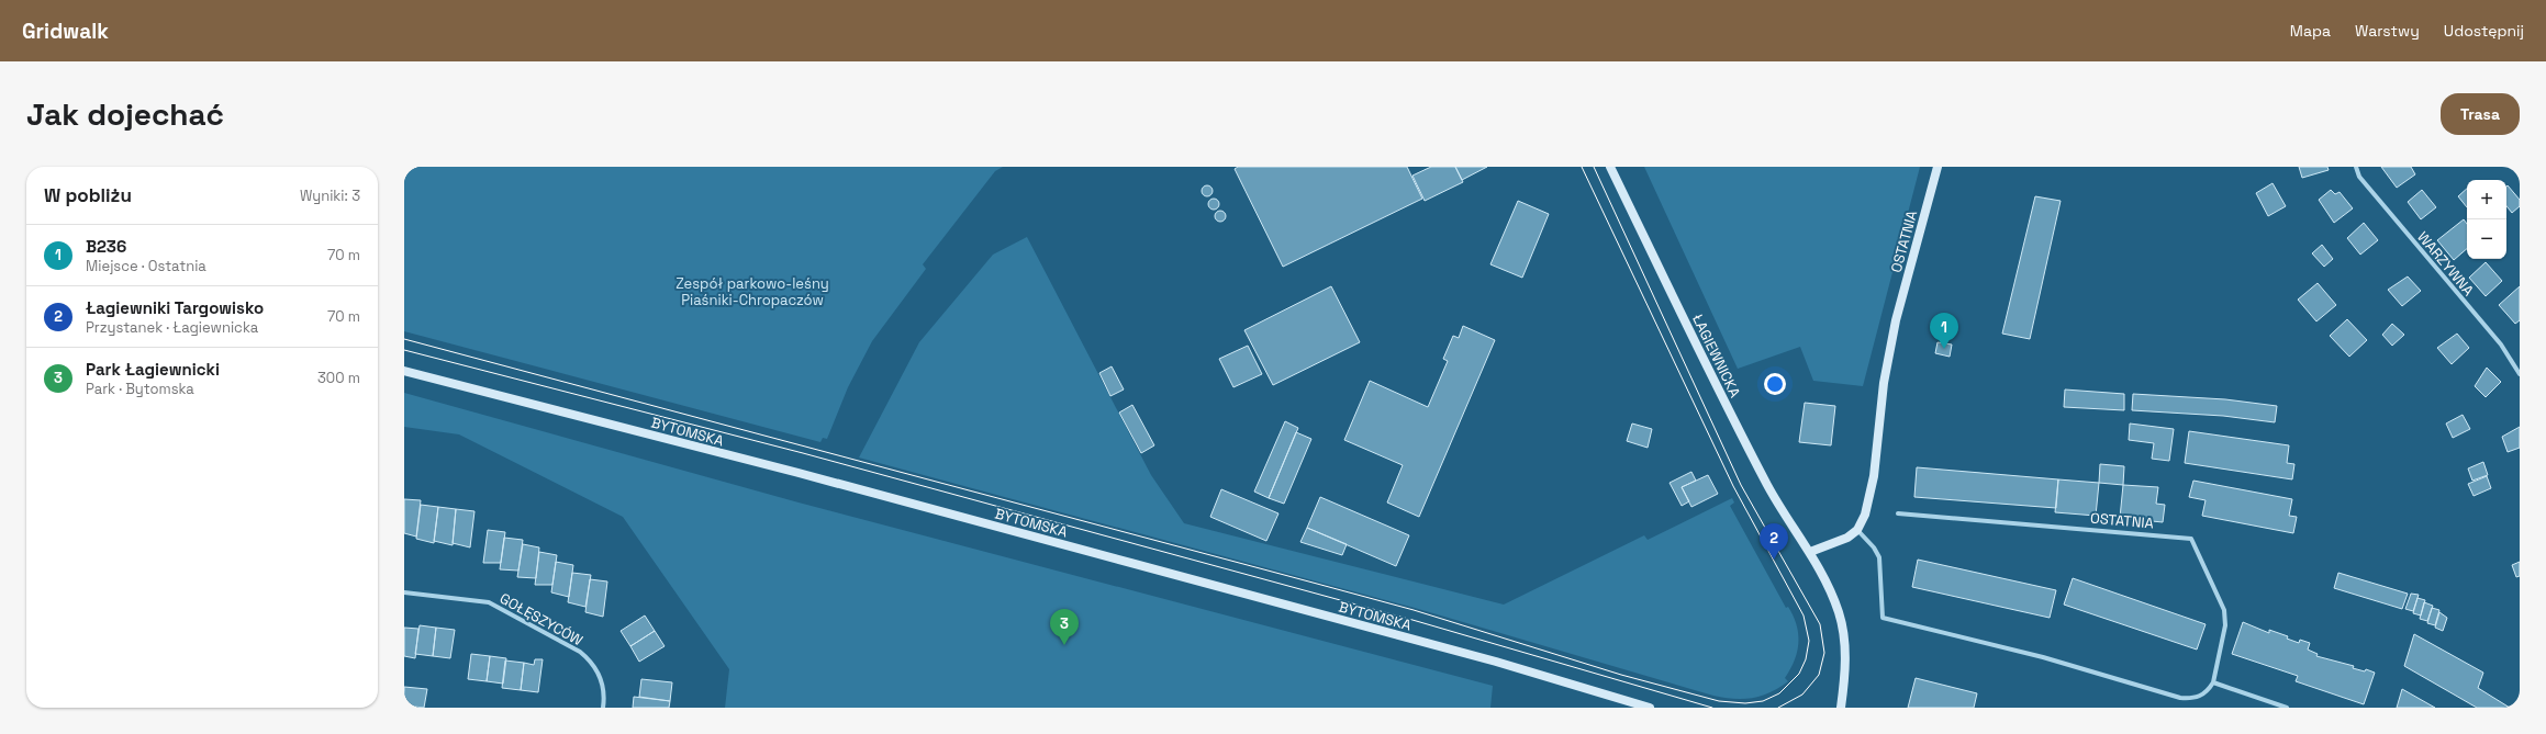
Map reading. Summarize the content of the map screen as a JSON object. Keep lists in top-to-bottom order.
{
  "streets": {
    "main road": ["OSTATNIA", "ŁAGIEWNICKA", "BYTOMSKA"],
    "street": ["WARZYWNA", "GOŁĘSZYCÓW"]
  },
  "parks": ["Zespół parkowo-leśny Piaśniki-Chropaczów"],
  "page": {
    "header": "Gridwalk",
    "nav": ["Mapa", "Warstwy", "Udostępnij"],
    "buttons": "Trasa",
    "title": "Jak dojechać",
    "heading": ["W pobliżu", "Wyniki: 3"],
    "map_buttons": ["+", "−"],
    "list": [
      {
        "mark": "1",
        "name": "B236",
        "note": "Miejsce · Ostatnia",
        "value": "70 m"
      },
      {
        "mark": "2",
        "name": "Łagiewniki Targowisko",
        "note": "Przystanek · Łagiewnicka",
        "value": "70 m"
      },
      {
        "mark": "3",
        "name": "Park Łagiewnicki",
        "note": "Park · Bytomska",
        "value": "300 m"
      }
    ],
    "pins": ["1", "2", "3"]
  }
}
